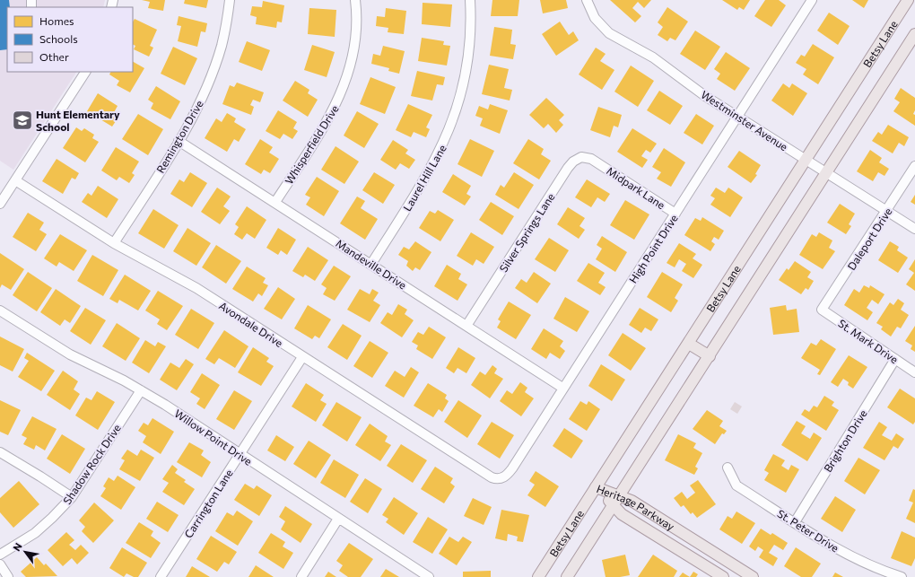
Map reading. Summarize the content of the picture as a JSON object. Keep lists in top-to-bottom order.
{
  "streets": {
    "main road": ["Betsy Lane", "Heritage Parkway"],
    "street": [
      "Westminster Avenue",
      "Remington Drive",
      "Whisperfield Drive",
      "Laurel Hill Lane",
      "Midpark Lane",
      "Silver Springs Lane",
      "Daleport Drive",
      "High Point Drive",
      "Mandeville Drive",
      "Avondale Drive",
      "St. Mark Drive",
      "Willow Point Drive",
      "Brighton Drive",
      "Shadow Rock Drive",
      "Carrington Lane",
      "St. Peter Drive"
    ]
  },
  "crossings": [
    ["Betsy Lane", "Westminster Avenue"],
    ["Betsy Lane", "Heritage Parkway"],
    ["Westminster Avenue", "Daleport Drive"],
    ["Westminster Avenue", "High Point Drive"],
    ["Remington Drive", "Mandeville Drive"],
    ["Remington Drive", "Avondale Drive"],
    ["Whisperfield Drive", "Mandeville Drive"],
    ["Laurel Hill Lane", "Mandeville Drive"],
    ["Midpark Lane", "Silver Springs Lane"],
    ["Midpark Lane", "High Point Drive"],
    ["Silver Springs Lane", "Mandeville Drive"],
    ["Daleport Drive", "St. Mark Drive"],
    ["High Point Drive", "Mandeville Drive"],
    ["High Point Drive", "Avondale Drive"],
    ["Avondale Drive", "Carrington Lane"],
    ["St. Mark Drive", "Brighton Drive"],
    ["Willow Point Drive", "Shadow Rock Drive"],
    ["Willow Point Drive", "Carrington Lane"],
    ["Brighton Drive", "St. Peter Drive"]
  ],
  "places": {
    "school or university": ["Hunt Elementary School"]
  },
  "legend": ["Homes", "Schools", "Other"],
  "north": "top left"
}
